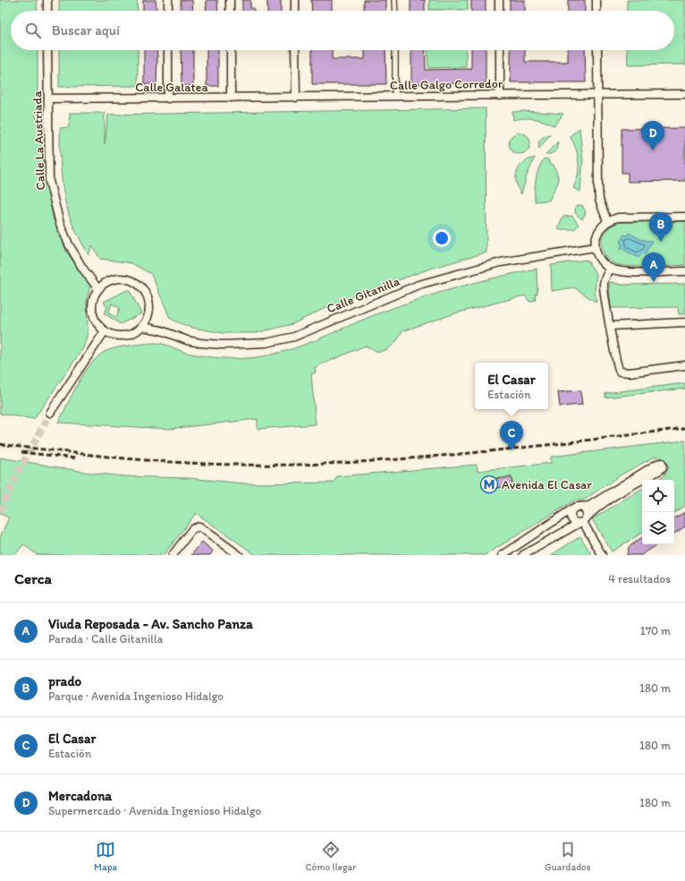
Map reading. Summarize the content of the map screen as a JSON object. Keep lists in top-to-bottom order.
{
  "streets": {
    "street": [
      "Calle Galgo Corredor",
      "Calle Galatea",
      "Calle La Austriada",
      "Calle Gitanilla"
    ]
  },
  "crossings": [
    ["Calle Galgo Corredor", "Calle Galatea"],
    ["Calle Galatea", "Calle La Austriada"],
    ["Calle La Austriada", "Calle Gitanilla"]
  ],
  "places": {
    "metro station": ["Avenida El Casar"]
  },
  "page": {
    "search": "Buscar aquí",
    "pins": [
      "D",
      "B",
      "A",
      "C"
    ],
    "popup": ["El Casar", "Estación"],
    "heading": ["Cerca", "4 resultados"],
    "list": [
      {
        "mark": "A",
        "name": "Viuda Reposada - Av. Sancho Panza",
        "note": "Parada · Calle Gitanilla",
        "value": "170 m"
      },
      {
        "mark": "B",
        "name": "prado",
        "note": "Parque · Avenida Ingenioso Hidalgo",
        "value": "180 m"
      },
      {
        "mark": "C",
        "name": "El Casar",
        "note": "Estación",
        "value": "180 m"
      },
      {
        "mark": "D",
        "name": "Mercadona",
        "note": "Supermercado · Avenida Ingenioso Hidalgo",
        "value": "180 m"
      }
    ],
    "nav": ["Mapa", "Cómo llegar", "Guardados"]
  }
}
